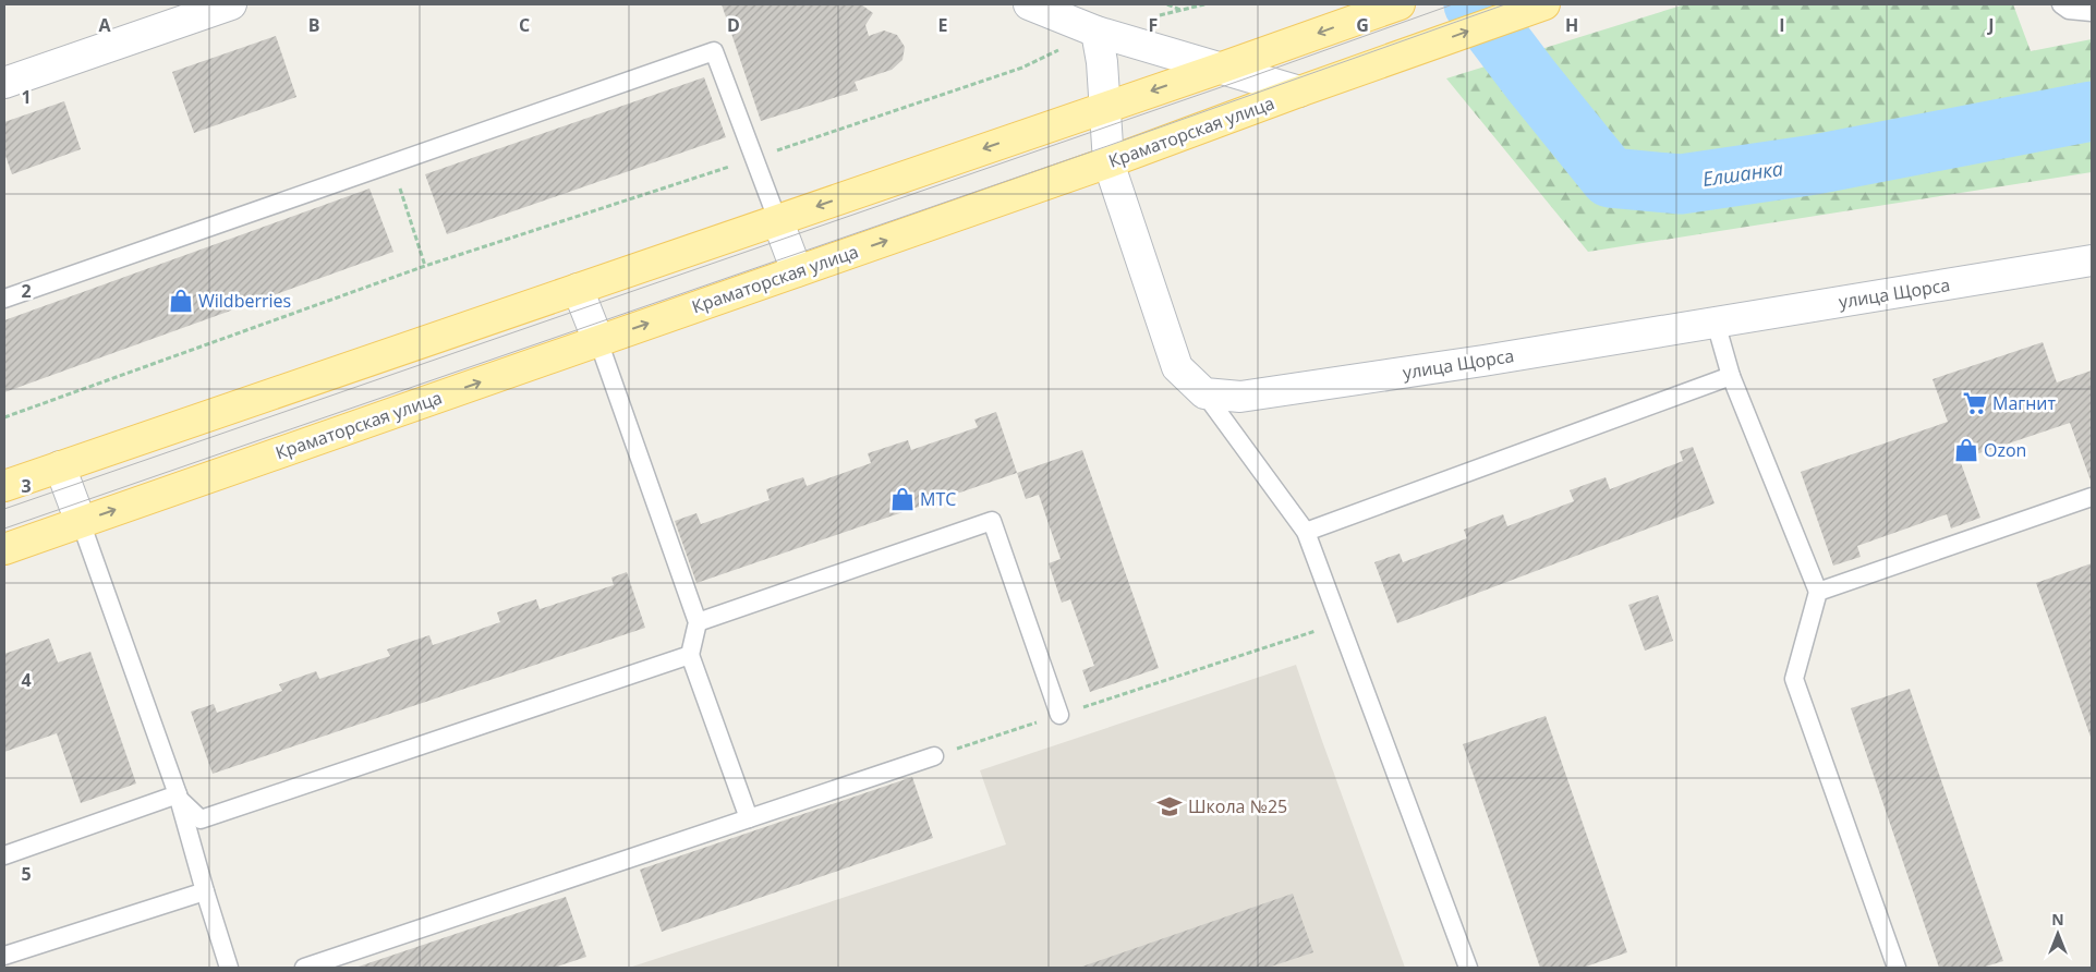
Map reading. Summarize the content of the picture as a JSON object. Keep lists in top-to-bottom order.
{
  "streets": {
    "main road": ["Краматорская улица"],
    "street": ["улица Щорса"]
  },
  "water": ["Елшанка"],
  "places": {
    "shop": ["Wildberries", "Ozon", "МТС"],
    "supermarket": ["Магнит"],
    "school or university": ["Школа №25"]
  },
  "north": "top",
  "grid": {
    "columns": [
      "A",
      "B",
      "C",
      "D",
      "E",
      "F",
      "G",
      "H",
      "I",
      "J"
    ],
    "rows": [
      "1",
      "2",
      "3",
      "4",
      "5"
    ]
  }
}
